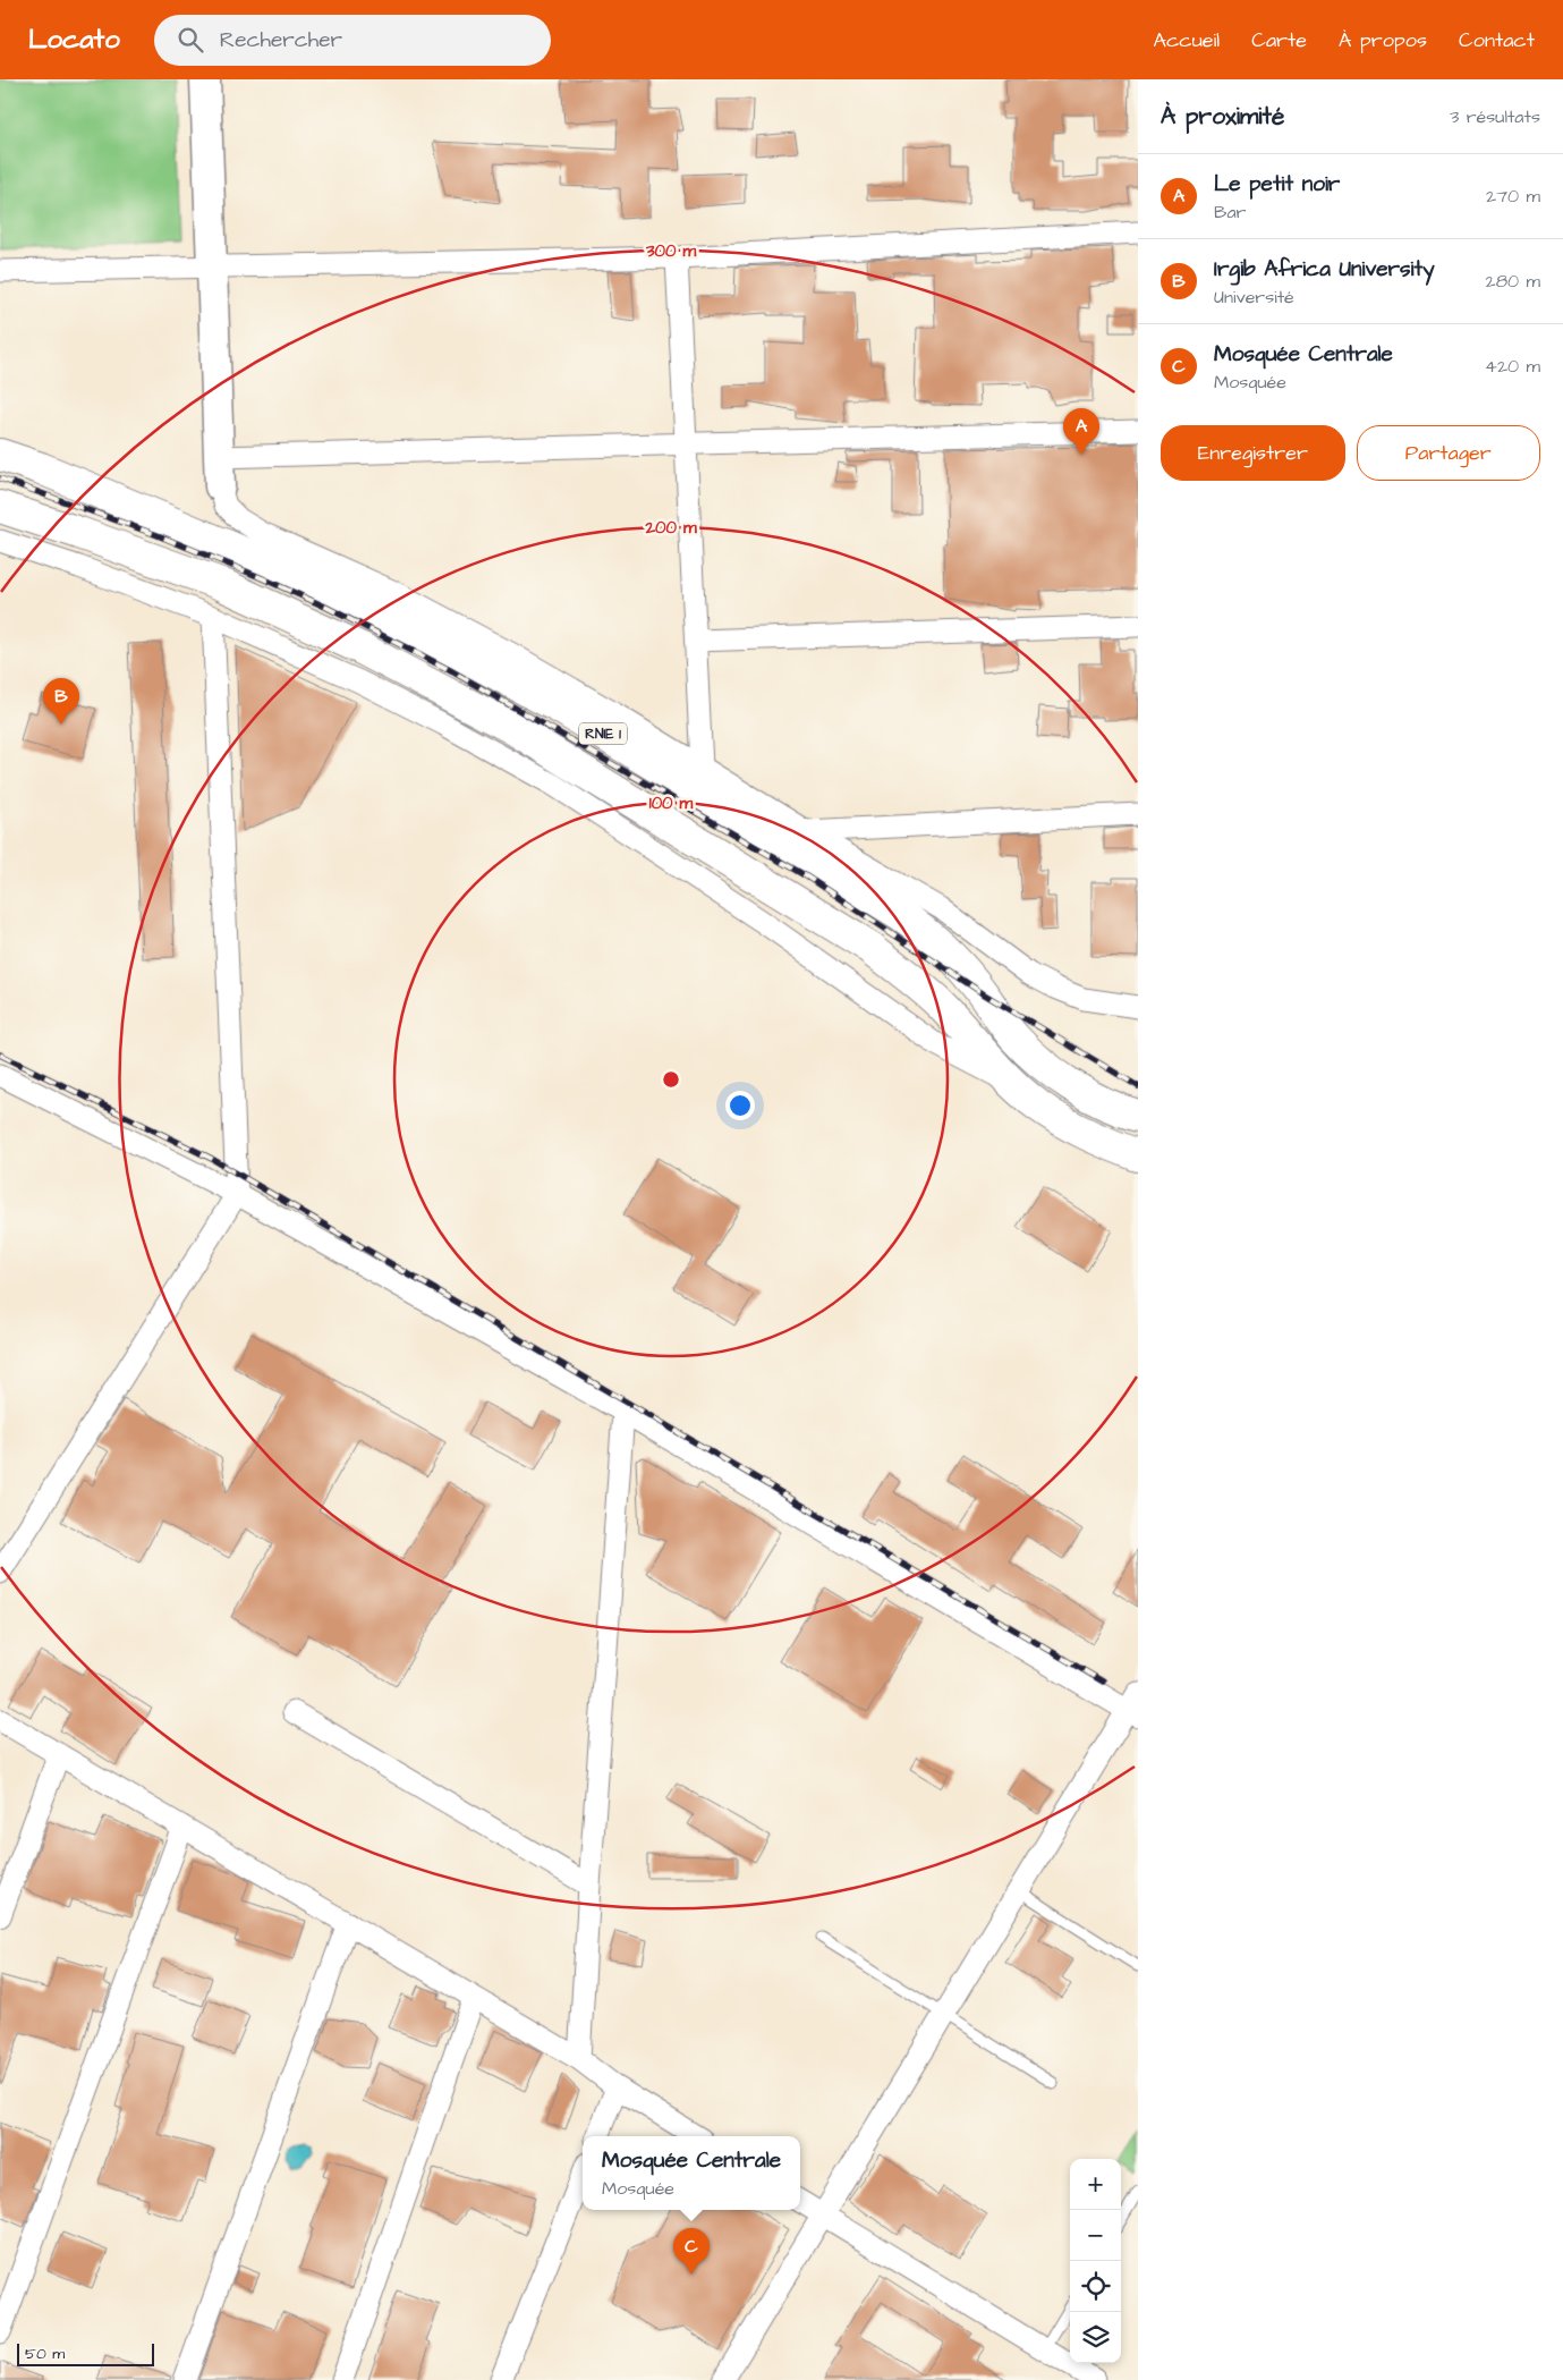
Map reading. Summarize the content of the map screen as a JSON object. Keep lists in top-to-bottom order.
{
  "streets": {
    "highway": ["RNIE 1"]
  },
  "scale_bar": "50 m",
  "page": {
    "header": "Locato",
    "search": "Rechercher",
    "nav": [
      "Accueil",
      "Carte",
      "À propos",
      "Contact"
    ],
    "heading": ["À proximité", "3 résultats"],
    "list": [
      {
        "mark": "A",
        "name": "Le petit noir",
        "note": "Bar",
        "value": "270 m"
      },
      {
        "mark": "B",
        "name": "Irgib Africa University",
        "note": "Université",
        "value": "280 m"
      },
      {
        "mark": "C",
        "name": "Mosquée Centrale",
        "note": "Mosquée",
        "value": "420 m"
      }
    ],
    "pins": ["A", "B", "C"],
    "buttons": ["Enregistrer", "Partager"],
    "popup": ["Mosquée Centrale", "Mosquée"],
    "map_buttons": ["+", "−"],
    "scale": "50 m"
  },
  "rings": ["300 m", "200 m", "100 m"]
}
